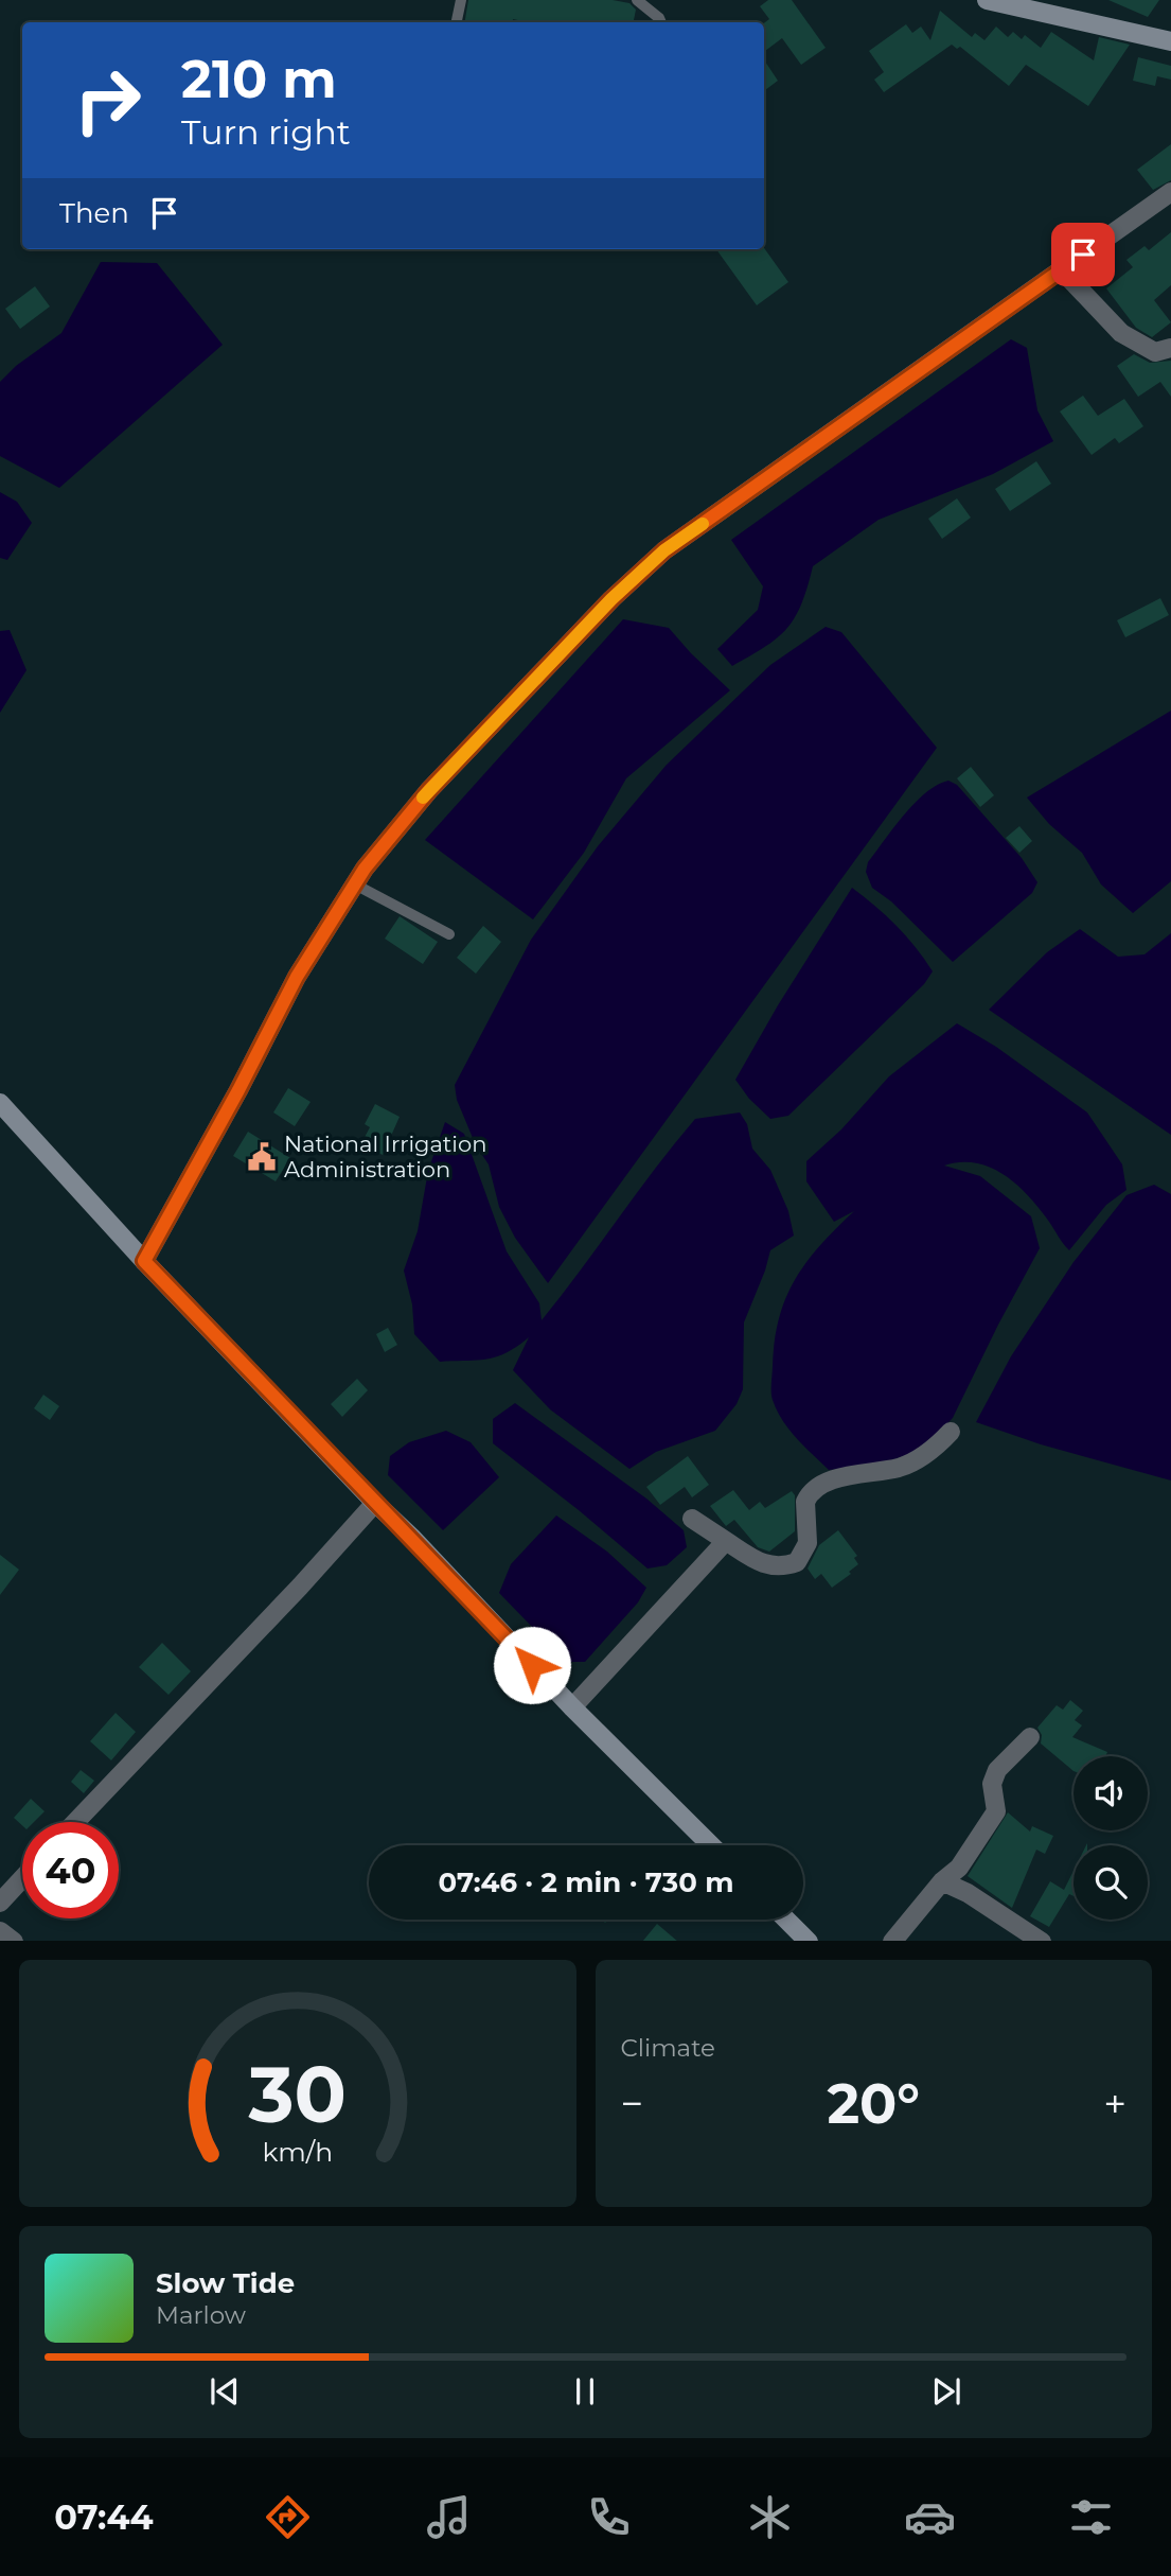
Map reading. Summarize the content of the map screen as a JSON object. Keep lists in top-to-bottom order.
{
  "places": {
    "public building": ["National Irrigation Administration"]
  },
  "page": {
    "turn": ["210 m", "Turn right"],
    "then": "Then",
    "limit": "40",
    "trip": "07:46 · 2 min · 730 m",
    "tile": "Climate",
    "heat": ["−", "20°", "+"],
    "song": ["Slow Tide", "Marlow"],
    "tabs": "07:44",
    "gauge": ["30", "km/h"]
  }
}
